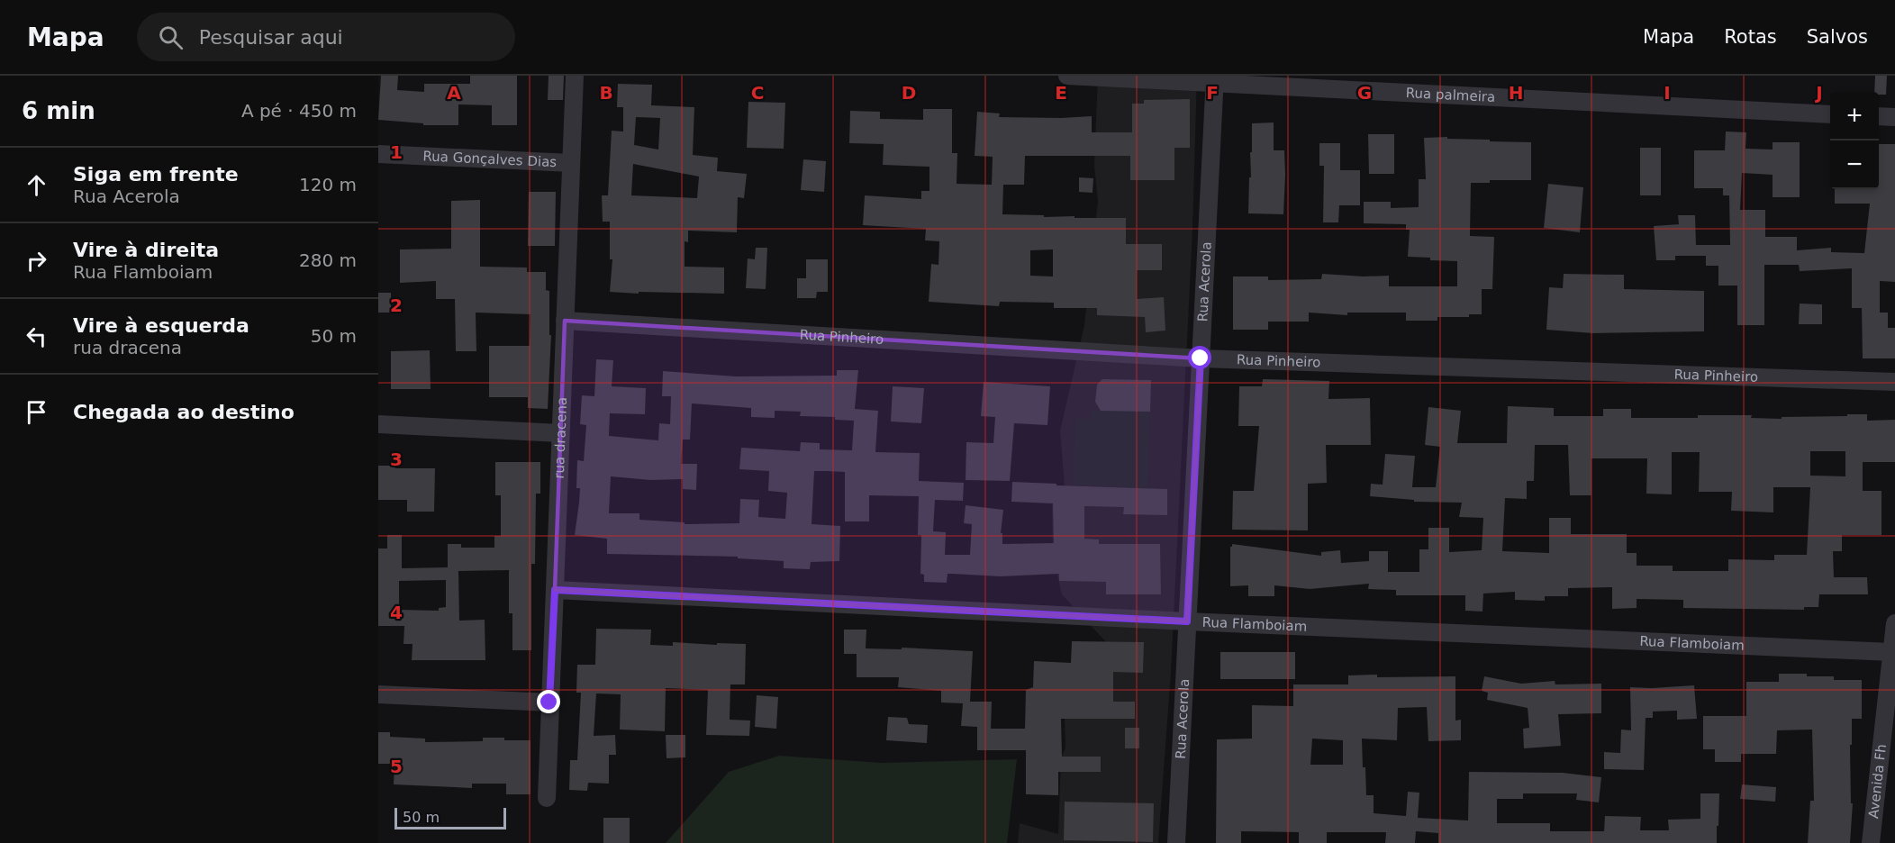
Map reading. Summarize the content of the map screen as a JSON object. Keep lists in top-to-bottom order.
{
  "streets": {
    "street": [
      "Rua palmeira",
      "Rua Gonçalves Dias",
      "Rua Acerola",
      "Rua Pinheiro",
      "rua dracena",
      "Rua Flamboiam",
      "Avenida Fh"
    ]
  },
  "crossings": [
    ["Rua palmeira", "Rua Acerola"],
    ["Rua Gonçalves Dias", "rua dracena"],
    ["Rua Acerola", "Rua Pinheiro"],
    ["Rua Acerola", "Rua Flamboiam"],
    ["Rua Pinheiro", "rua dracena"],
    ["rua dracena", "Rua Flamboiam"],
    ["Rua Flamboiam", "Avenida Fh"]
  ],
  "scale_bar": "50 m",
  "page": {
    "header": "Mapa",
    "search": "Pesquisar aqui",
    "nav": ["Mapa", "Rotas", "Salvos"],
    "heading": ["6 min", "A pé · 450 m"],
    "map_buttons": ["+", "−"],
    "list": [
      ["Siga em frente", "Rua Acerola", "120 m"],
      ["Vire à direita", "Rua Flamboiam", "280 m"],
      ["Vire à esquerda", "rua dracena", "50 m"],
      "Chegada ao destino"
    ],
    "scale": "50 m"
  },
  "grid": {
    "columns": [
      "A",
      "B",
      "C",
      "D",
      "E",
      "F",
      "G",
      "H",
      "I",
      "J"
    ],
    "rows": [
      "1",
      "2",
      "3",
      "4",
      "5"
    ]
  }
}
